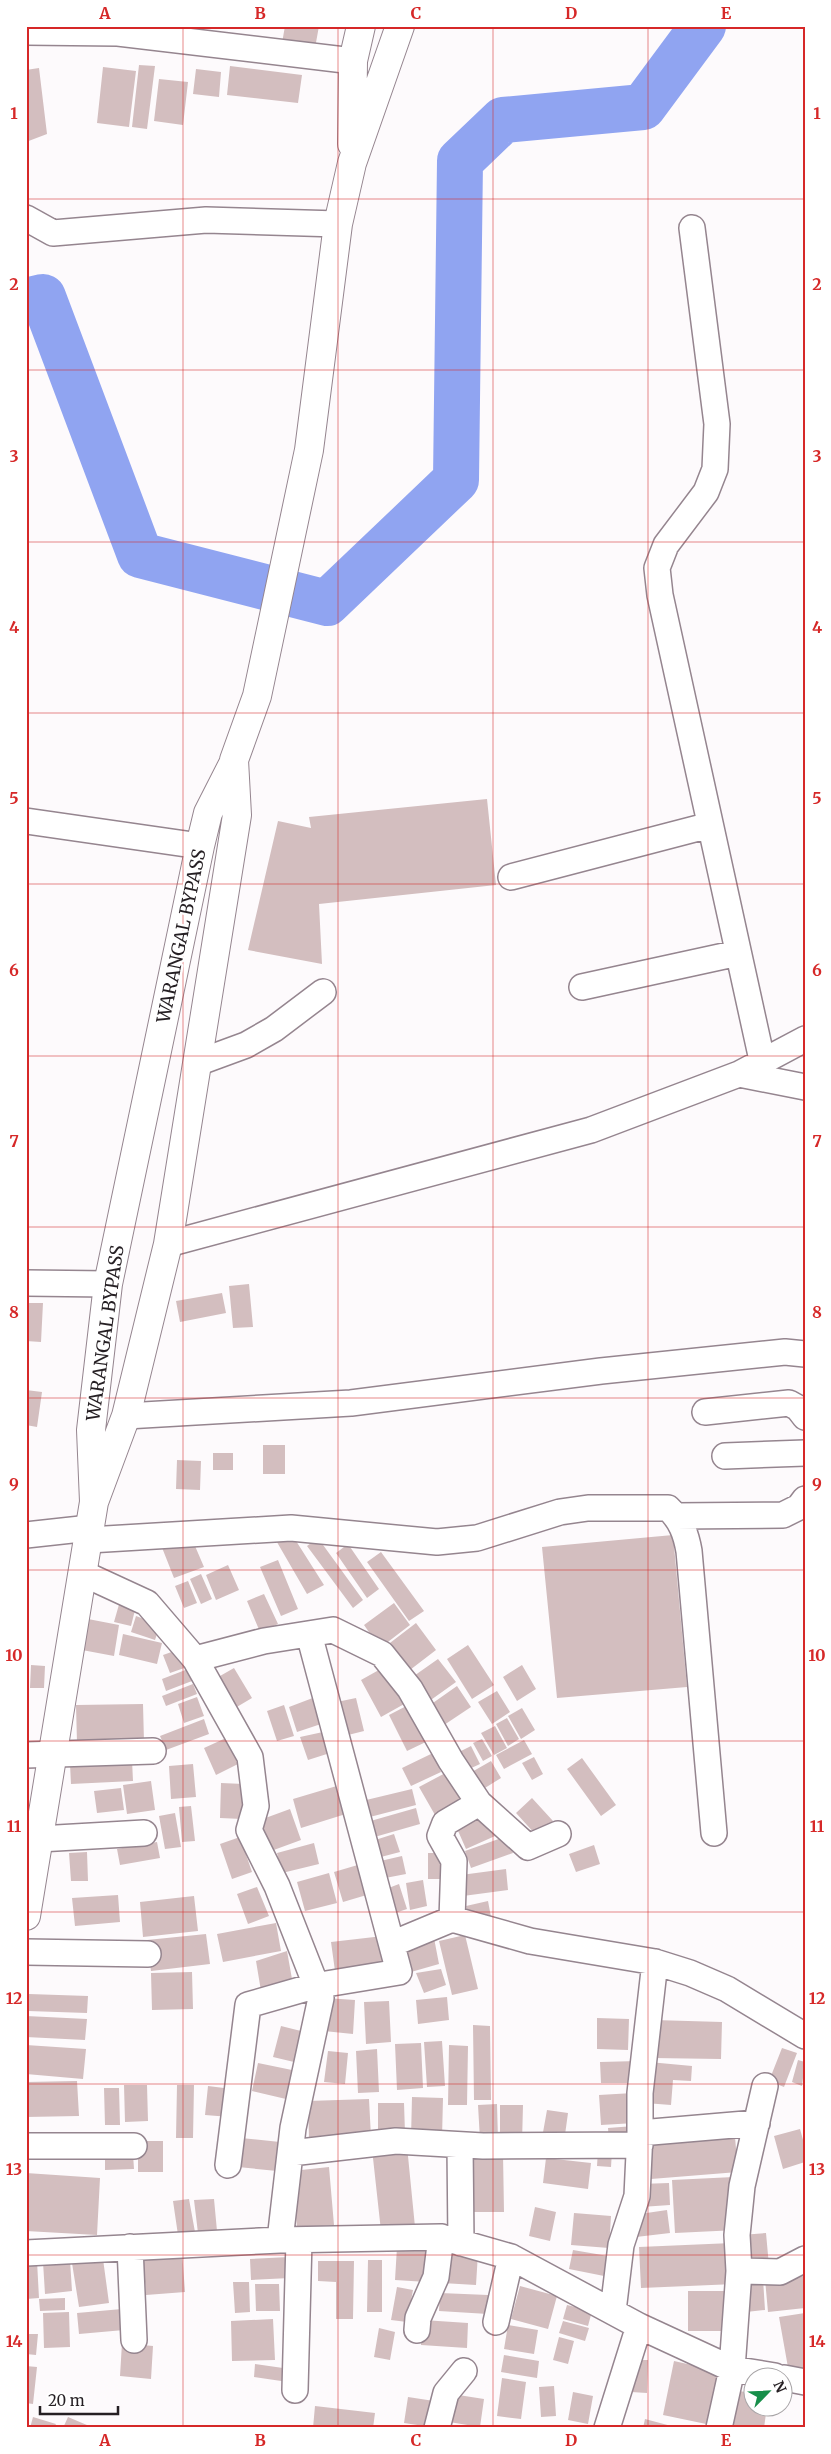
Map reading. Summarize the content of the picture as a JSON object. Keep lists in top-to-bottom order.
{
  "streets": {
    "main road": ["WARANGAL BYPASS"]
  },
  "scale_bar": "20 m",
  "north": "top right",
  "grid": {
    "columns": [
      "A",
      "B",
      "C",
      "D",
      "E"
    ],
    "rows": [
      "1",
      "2",
      "3",
      "4",
      "5",
      "6",
      "7",
      "8",
      "9",
      "10",
      "11",
      "12",
      "13",
      "14"
    ]
  }
}
